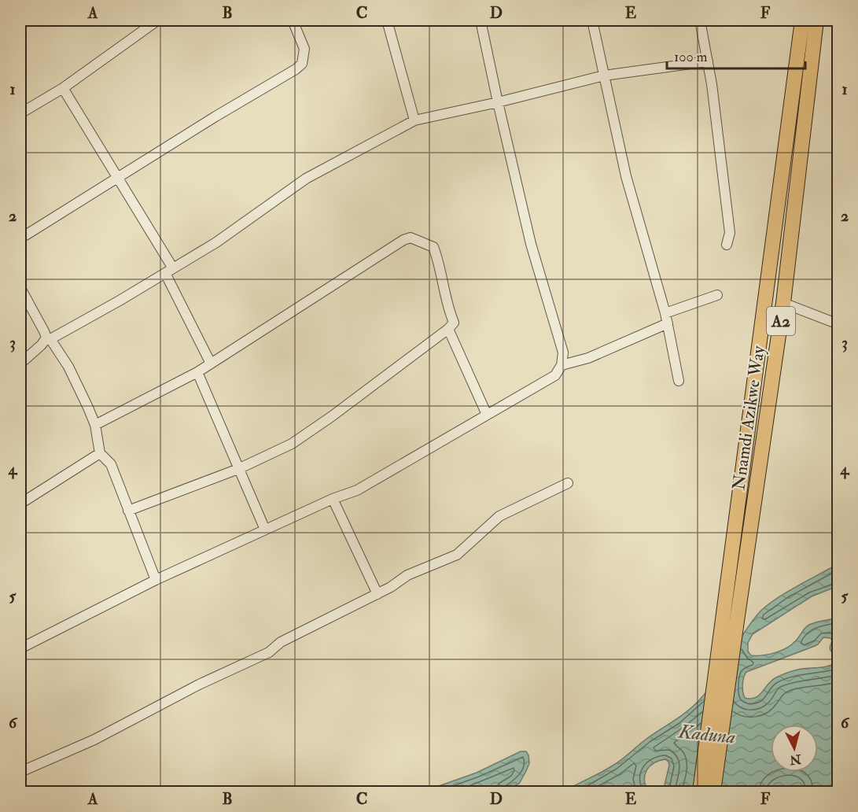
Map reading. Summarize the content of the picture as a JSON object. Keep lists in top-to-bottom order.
{
  "streets": {
    "highway": ["A2", "Nnamdi Azikwe Way"]
  },
  "water": ["Kaduna"],
  "scale_bar": "100 m",
  "north": "bottom",
  "grid": {
    "columns": [
      "A",
      "B",
      "C",
      "D",
      "E",
      "F"
    ],
    "rows": [
      "1",
      "2",
      "3",
      "4",
      "5",
      "6"
    ]
  }
}
